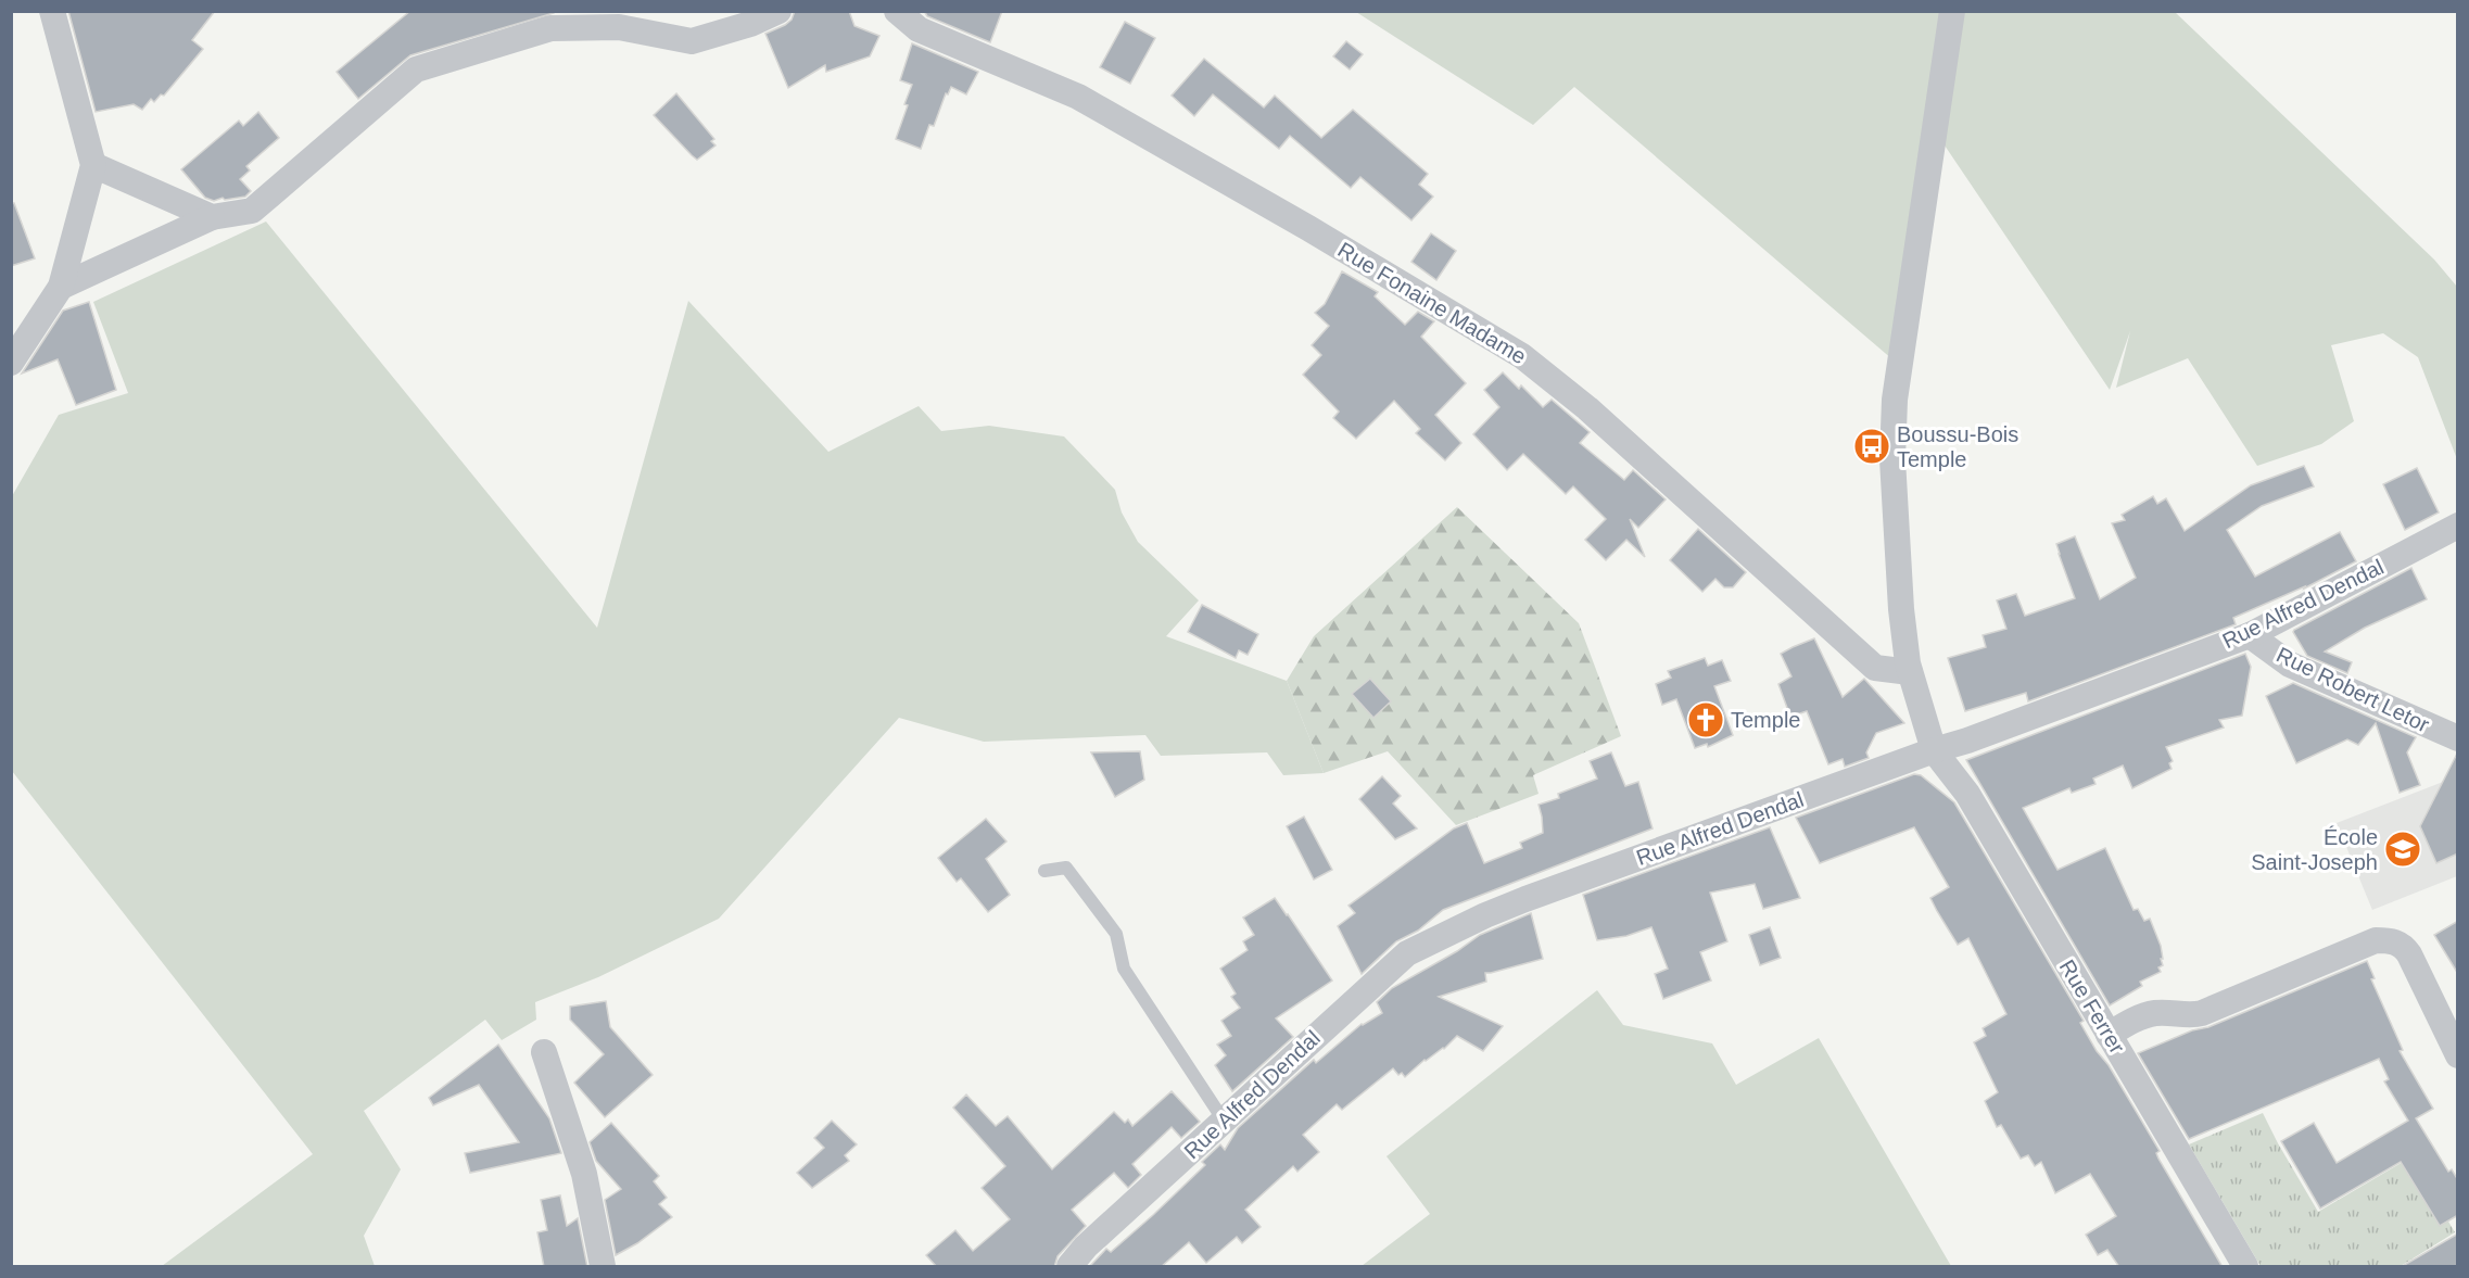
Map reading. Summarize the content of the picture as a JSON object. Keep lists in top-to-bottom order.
{
  "streets": {
    "street": [
      "Rue Fonaine Madame",
      "Rue Alfred Dendal",
      "Rue Robert Letor",
      "Rue Ferrer"
    ]
  },
  "crossings": [
    ["Rue Fonaine Madame", "Rue Ferrer"],
    ["Rue Alfred Dendal", "Rue Robert Letor"],
    ["Rue Alfred Dendal", "Rue Ferrer"]
  ],
  "places": {
    "bus stop": ["Boussu-Bois Temple"],
    "church": ["Temple"],
    "school or university": ["École Saint-Joseph"]
  }
}
